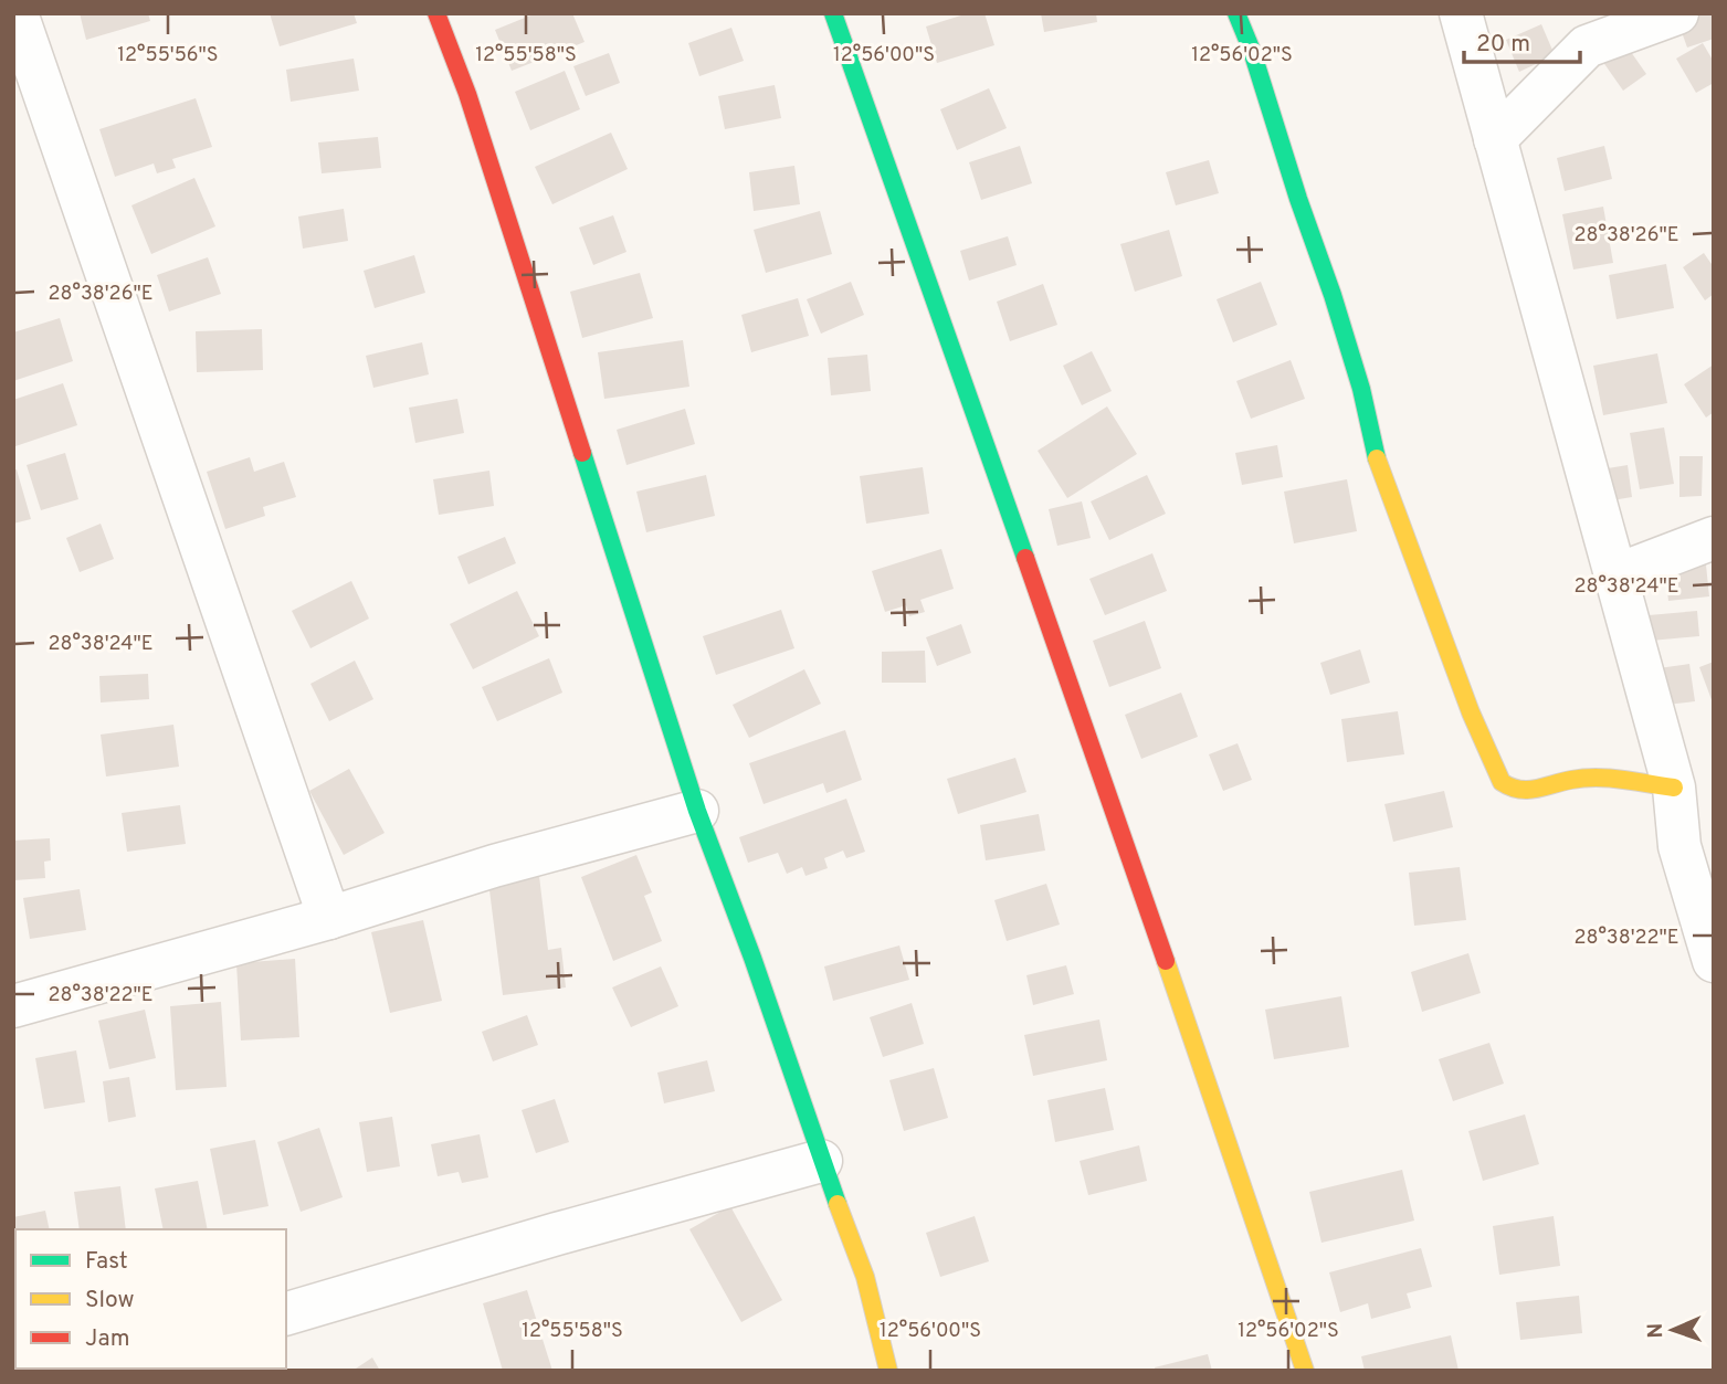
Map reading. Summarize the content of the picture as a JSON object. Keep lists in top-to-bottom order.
{
  "legend": ["Fast", "Slow", "Jam"],
  "scale_bar": "20 m",
  "north": "left",
  "coordinates": [
    "12°55'56\"S",
    "12°55'58\"S",
    "12°56'00\"S",
    "12°56'02\"S",
    "28°38'26\"E",
    "28°38'24\"E",
    "28°38'22\"E"
  ]
}
